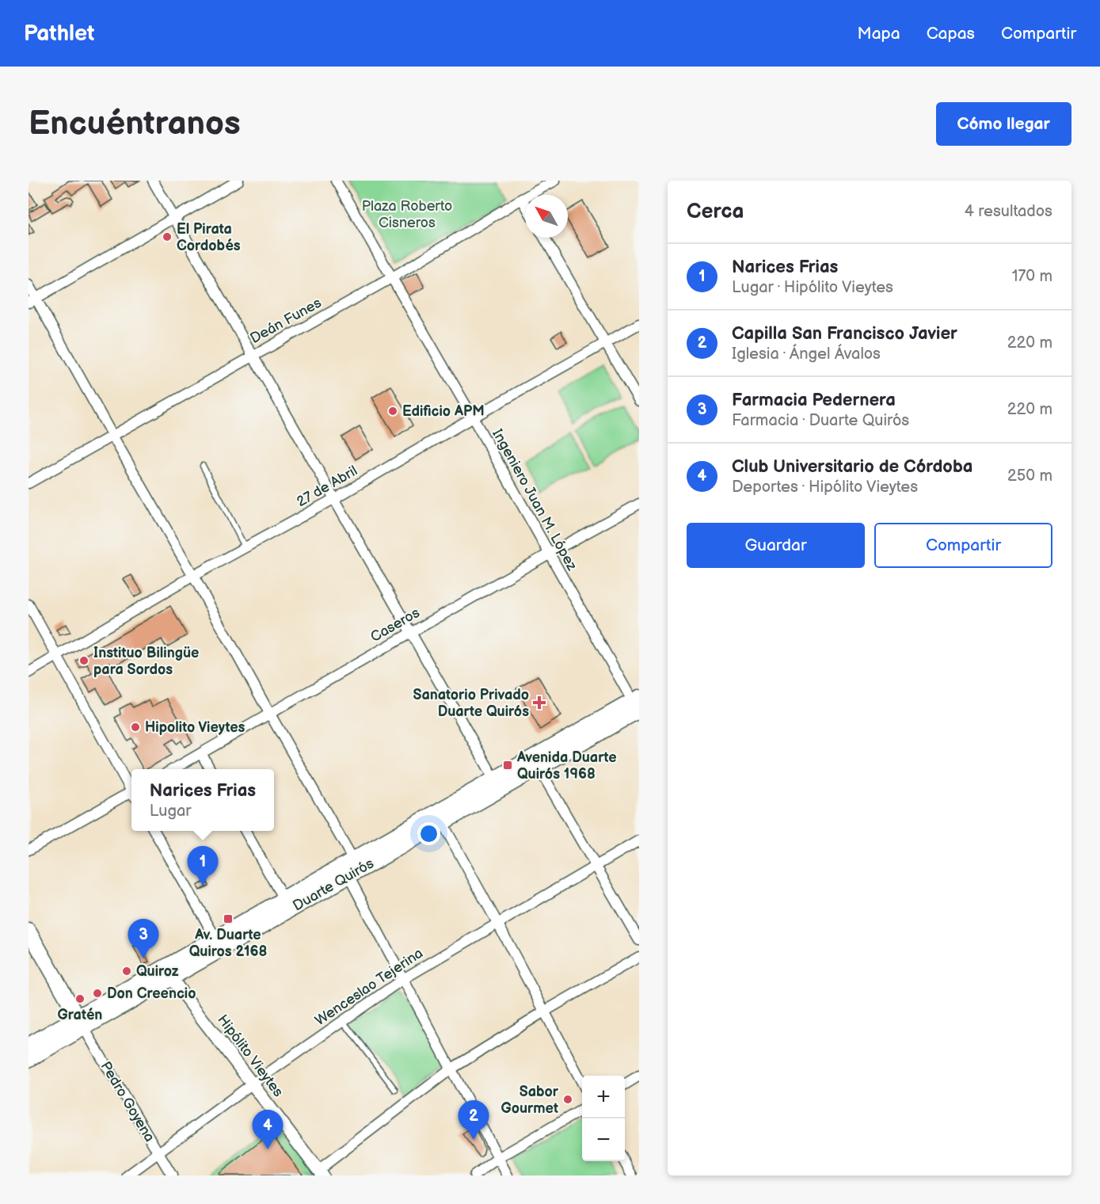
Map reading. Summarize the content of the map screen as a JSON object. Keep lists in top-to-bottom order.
{
  "streets": {
    "main road": ["Duarte Quirós", "Pedro Goyena"],
    "street": [
      "Deán Funes",
      "27 de Abril",
      "Ingeniero Juan M. López",
      "Caseros",
      "Wenceslao Tejerina",
      "Hipólito Vieytes"
    ]
  },
  "crossings": [
    ["Deán Funes", "Ingeniero Juan M. López"],
    ["27 de Abril", "Ingeniero Juan M. López"],
    ["Ingeniero Juan M. López", "Caseros"],
    ["Ingeniero Juan M. López", "Duarte Quirós"],
    ["Duarte Quirós", "Hipólito Vieytes"],
    ["Duarte Quirós", "Pedro Goyena"],
    ["Wenceslao Tejerina", "Hipólito Vieytes"],
    ["Wenceslao Tejerina", "Pedro Goyena"]
  ],
  "parks": ["Plaza Roberto Cisneros"],
  "places": {
    "other": [
      "El Pirata Cordobés",
      "Edificio APM",
      "Instituo Bilingüe para Sordos",
      "Hipolito Vieytes",
      "Quiroz",
      "Don Creencio",
      "Gratén",
      "Sabor Gourmet"
    ],
    "health": ["Sanatorio Privado Duarte Quirós"],
    "transit": ["Avenida Duarte Quirós 1968", "Av. Duarte Quiros 2168"]
  },
  "north": "top left",
  "page": {
    "header": "Pathlet",
    "nav": ["Mapa", "Capas", "Compartir"],
    "buttons": [
      "Cómo llegar",
      ["Guardar", "Compartir"]
    ],
    "title": "Encuéntranos",
    "heading": ["Cerca", "4 resultados"],
    "list": [
      {
        "mark": "1",
        "name": "Narices Frias",
        "note": "Lugar · Hipólito Vieytes",
        "value": "170 m"
      },
      {
        "mark": "2",
        "name": "Capilla San Francisco Javier",
        "note": "Iglesia · Ángel Ávalos",
        "value": "220 m"
      },
      {
        "mark": "3",
        "name": "Farmacia Pedernera",
        "note": "Farmacia · Duarte Quirós",
        "value": "220 m"
      },
      {
        "mark": "4",
        "name": "Club Universitario de Córdoba",
        "note": "Deportes · Hipólito Vieytes",
        "value": "250 m"
      }
    ],
    "popup": ["Narices Frias", "Lugar"],
    "pins": [
      "1",
      "3",
      "2",
      "4"
    ],
    "map_buttons": ["+", "−"]
  }
}
